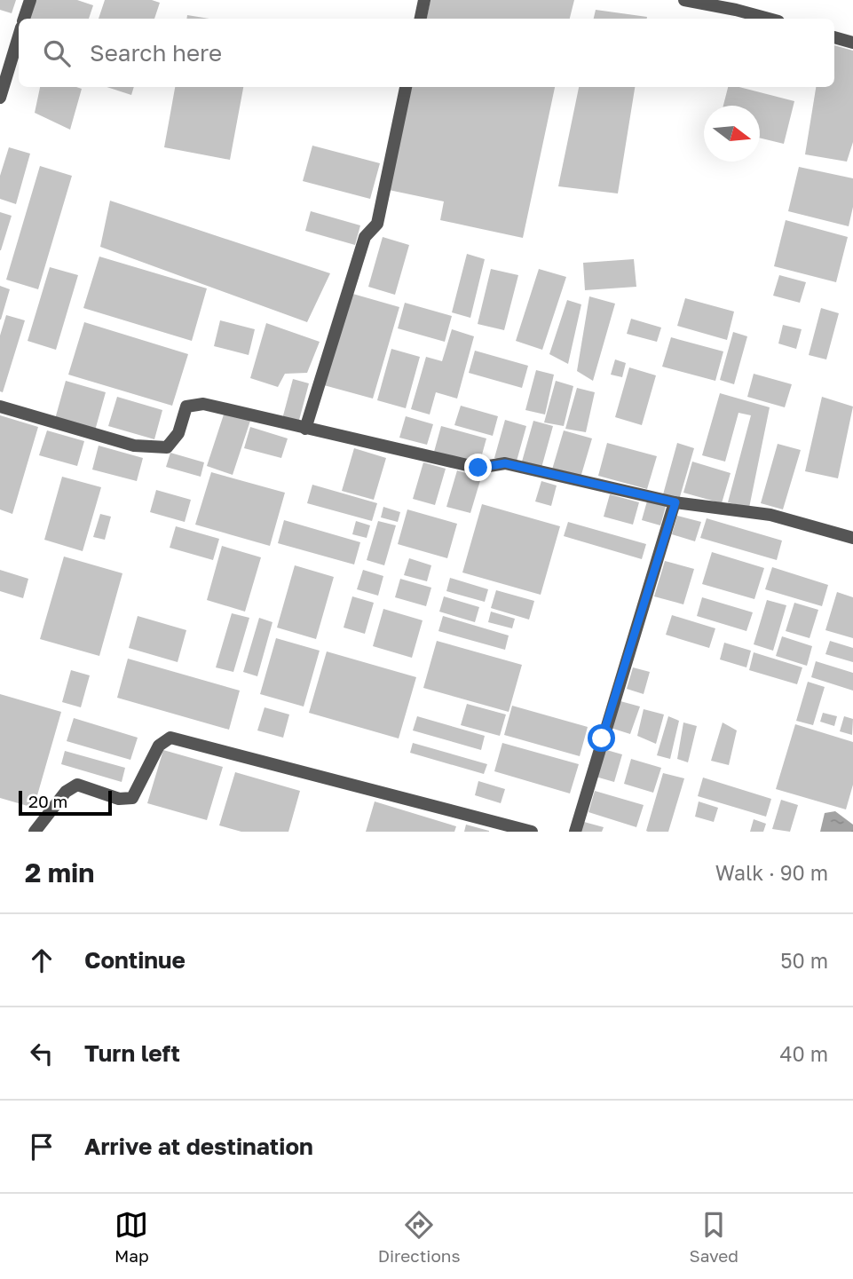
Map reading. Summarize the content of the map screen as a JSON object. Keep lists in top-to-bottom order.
{
  "scale_bar": "20 m",
  "north": "right",
  "page": {
    "search": "Search here",
    "scale": "20 m",
    "heading": ["2 min", "Walk · 90 m"],
    "list": [
      ["Continue", "50 m"],
      ["Turn left", "40 m"],
      "Arrive at destination"
    ],
    "nav": ["Map", "Directions", "Saved"]
  }
}
